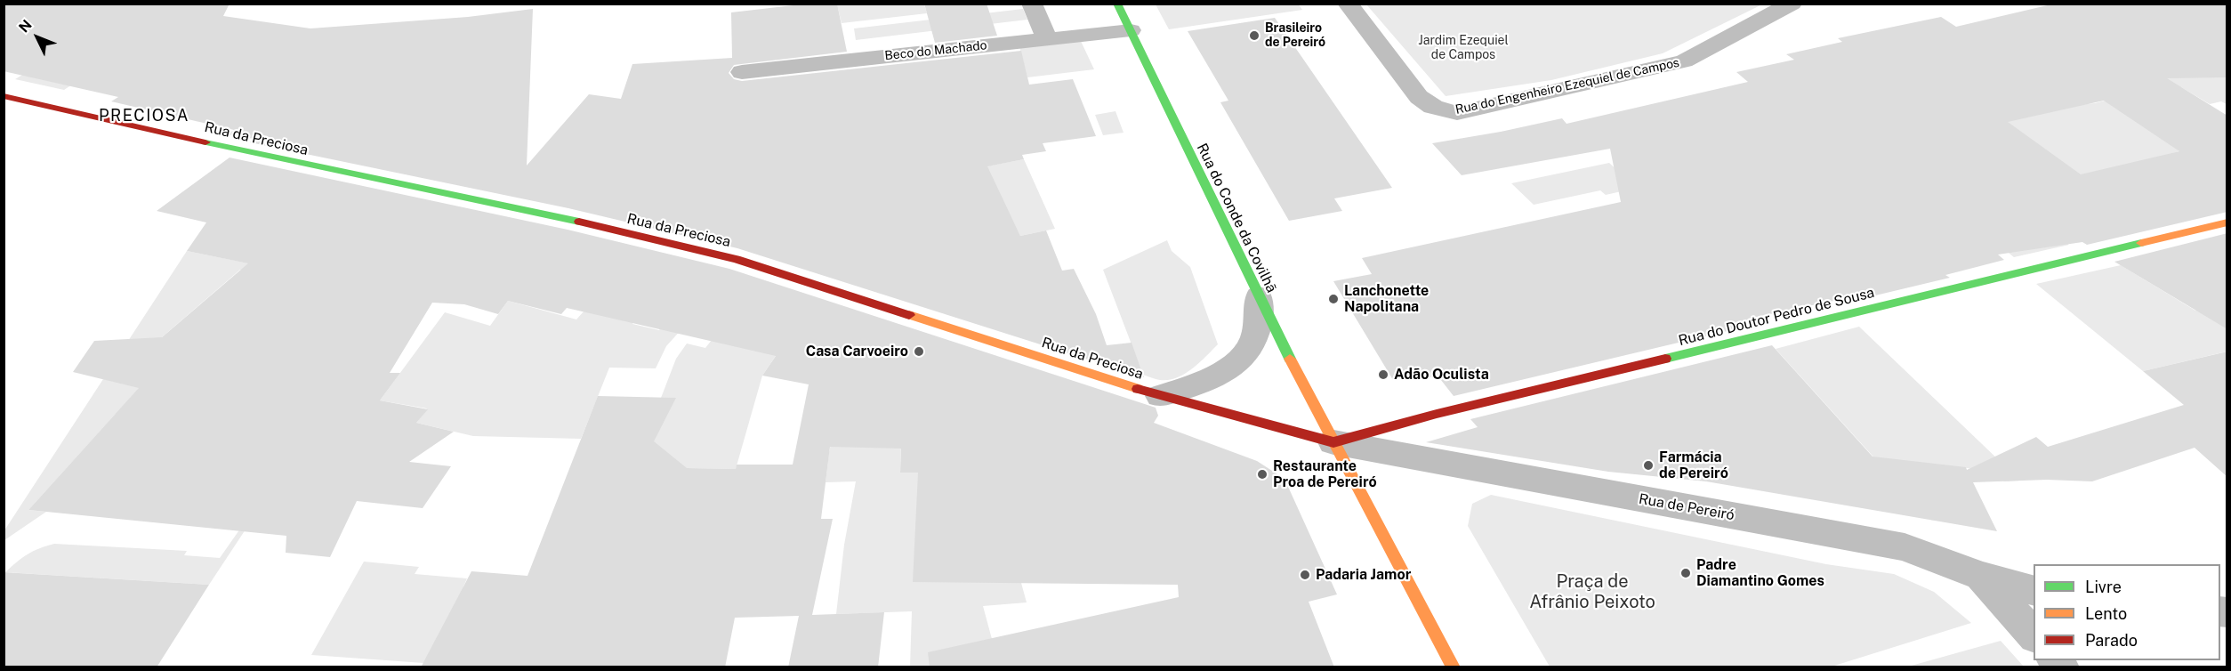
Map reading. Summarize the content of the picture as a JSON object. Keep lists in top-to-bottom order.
{
  "streets": {
    "street": [
      "Beco do Machado",
      "Rua do Engenheiro Ezequiel de Campos",
      "Rua da Preciosa",
      "Rua do Conde da Covilhã",
      "Rua do Doutor Pedro de Sousa",
      "Rua de Pereiró"
    ]
  },
  "crossings": [
    ["Beco do Machado", "Rua do Conde da Covilhã"],
    ["Rua da Preciosa", "Rua do Conde da Covilhã"],
    ["Rua da Preciosa", "Rua do Doutor Pedro de Sousa"],
    ["Rua da Preciosa", "Rua de Pereiró"],
    ["Rua do Conde da Covilhã", "Rua do Doutor Pedro de Sousa"],
    ["Rua do Conde da Covilhã", "Rua de Pereiró"],
    ["Rua do Doutor Pedro de Sousa", "Rua de Pereiró"]
  ],
  "districts": ["PRECIOSA"],
  "parks": ["Jardim Ezequiel de Campos", "Praça de Afrânio Peixoto"],
  "places": [
    "Brasileiro de Pereiró",
    "Lanchonette Napolitana",
    "Casa Carvoeiro",
    "Adão Oculista",
    "Farmácia de Pereiró",
    "Restaurante Proa de Pereiró",
    "Padre Diamantino Gomes",
    "Padaria Jamor"
  ],
  "legend": ["Livre", "Lento", "Parado"],
  "north": "top left"
}
